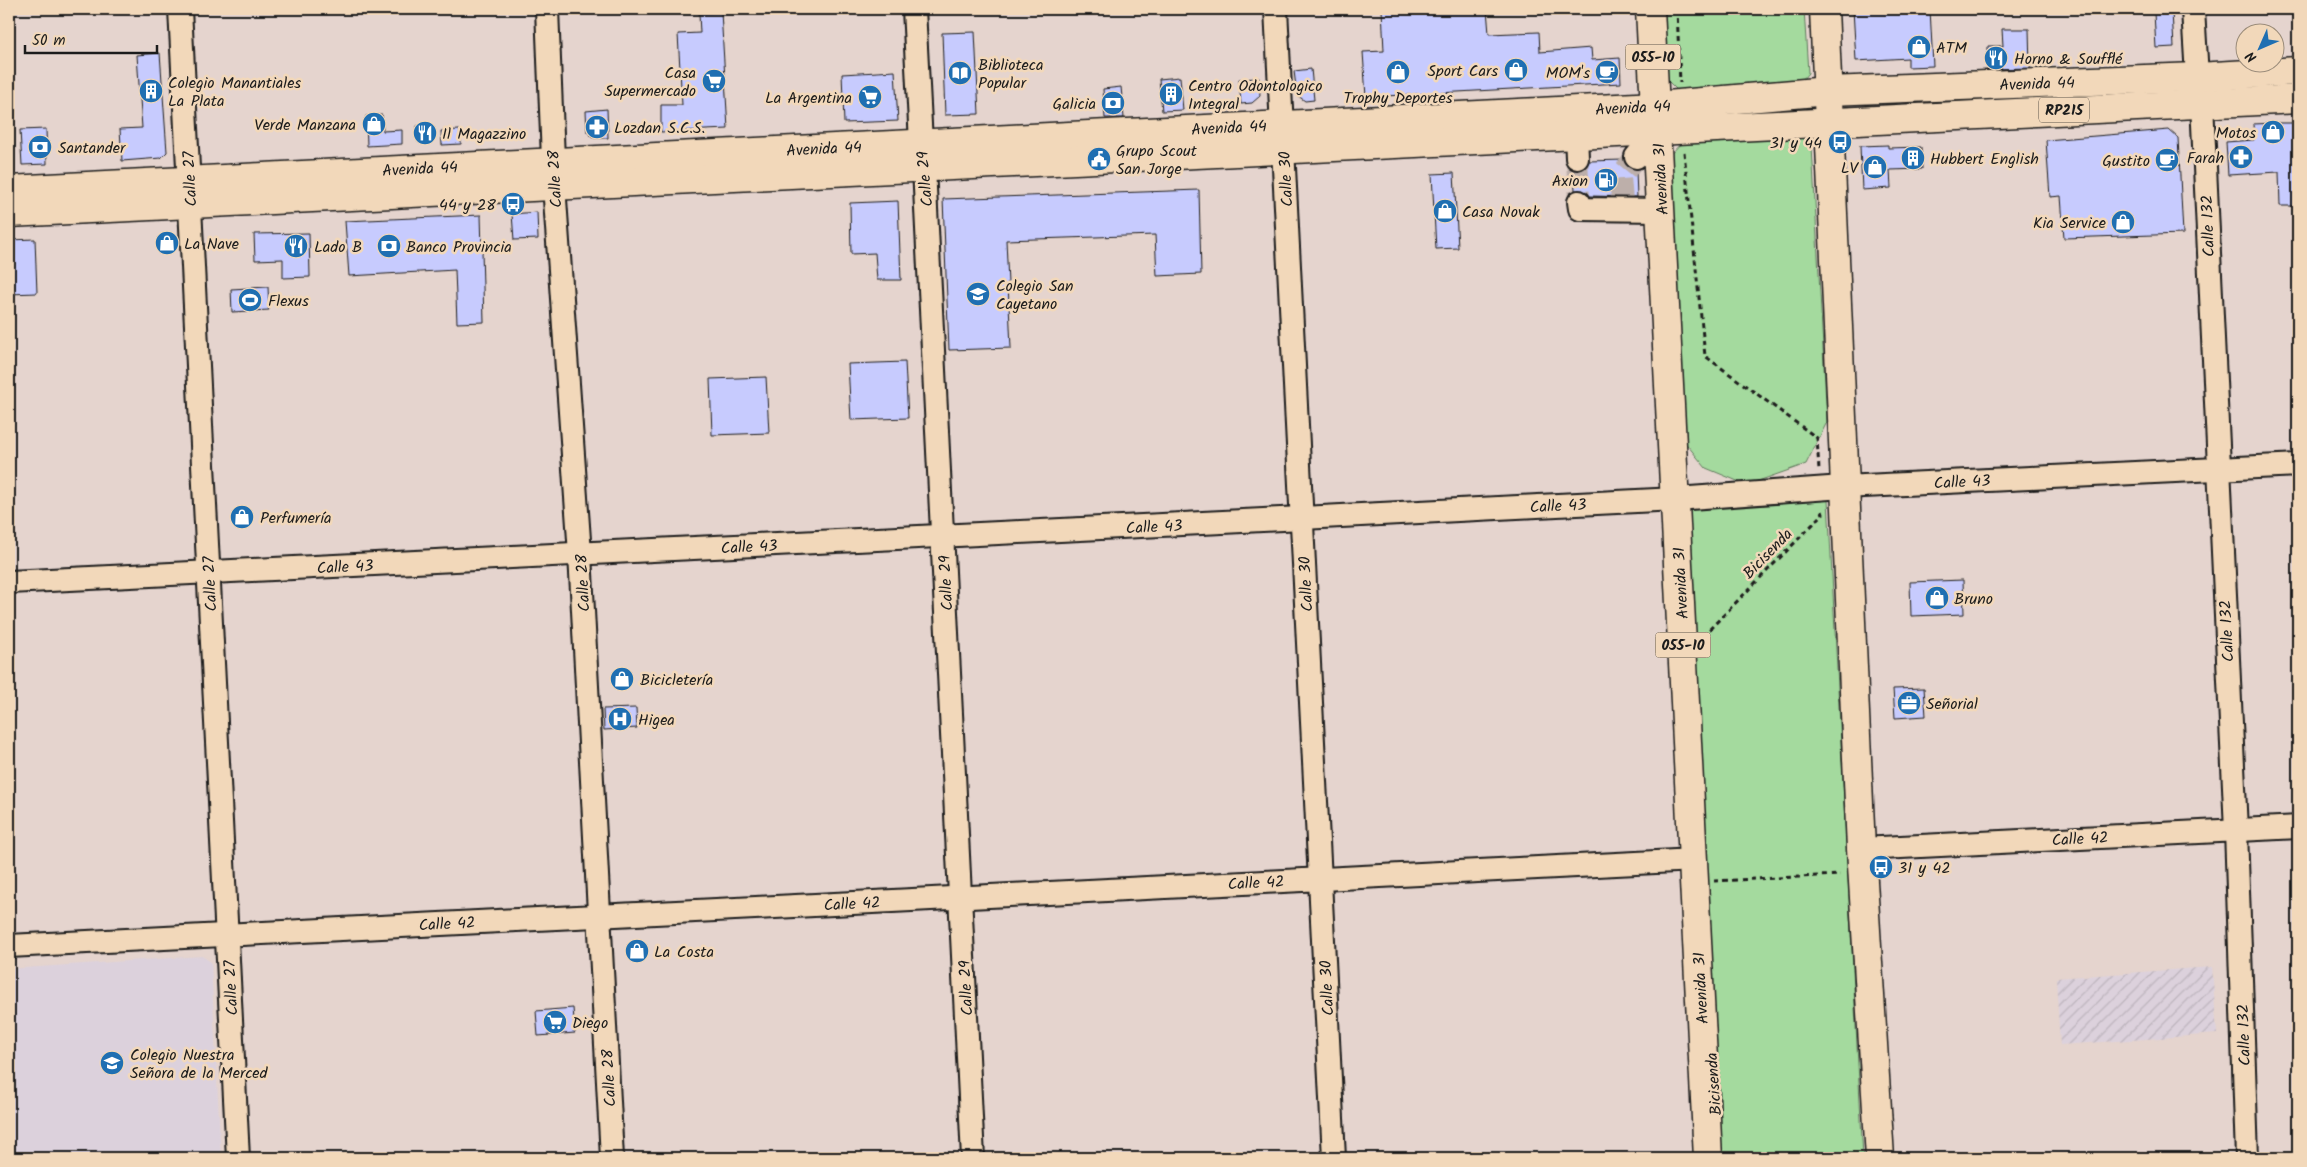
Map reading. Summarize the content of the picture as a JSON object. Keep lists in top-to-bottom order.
{
  "streets": {
    "main road": [
      "055-10",
      "Avenida 44",
      "RP215",
      "Avenida 31"
    ],
    "street": [
      "Calle 27",
      "Calle 28",
      "Calle 29",
      "Calle 30",
      "Calle 132",
      "Calle 43",
      "Calle 42"
    ],
    "path": ["Bicisenda"]
  },
  "crossings": [
    ["Avenida 44", "Calle 27"],
    ["Avenida 44", "Calle 28"],
    ["Avenida 44", "Calle 29"],
    ["Avenida 44", "Calle 30"],
    ["Avenida 44", "Avenida 31"],
    ["Avenida 44", "Calle 132"],
    ["Avenida 44", "Bicisenda"],
    ["Calle 27", "Calle 43"],
    ["Calle 27", "Calle 42"],
    ["Calle 28", "Calle 43"],
    ["Calle 28", "Calle 42"],
    ["Calle 29", "Calle 43"],
    ["Calle 29", "Calle 42"],
    ["Calle 30", "Calle 43"],
    ["Calle 30", "Calle 42"],
    ["Avenida 31", "Calle 43"],
    ["Avenida 31", "Bicisenda"],
    ["Avenida 31", "Calle 42"],
    ["Calle 132", "Calle 43"],
    ["Calle 132", "Calle 42"],
    ["Calle 43", "Bicisenda"]
  ],
  "places": {
    "shop": [
      "ATM",
      "Sport Cars",
      "Trophy Deportes",
      "Verde Manzana",
      "Motos",
      "LV",
      "Casa Novak",
      "Kia Service",
      "La Nave",
      "Perfumería",
      "Bruno",
      "Bicicletería",
      "La Costa"
    ],
    "restaurant": ["Horno & Soufflé", "Il Magazzino", "Lado B"],
    "cafe": ["MOM's", "Gustito"],
    "library": ["Biblioteca Popular"],
    "supermarket": ["Casa Supermercado", "La Argentina", "Diego"],
    "building": ["Colegio Manantiales La Plata", "Centro Odontologico Integral", "Hubbert English"],
    "bank": ["Galicia", "Santander", "Banco Provincia"],
    "pharmacy": ["Lozdan S.C.S.", "Farah"],
    "bus stop": ["31 y 44", "44 y 28", "31 y 42"],
    "public building": ["Grupo Scout San Jorge"],
    "fuel station": ["Axion"],
    "school or university": ["Colegio San Cayetano", "Colegio Nuestra Señora de la Merced"],
    "sports": ["Flexus"],
    "office": ["Señorial"],
    "hospital": ["Higea"]
  },
  "scale_bar": "50 m",
  "north": "bottom left"
}
